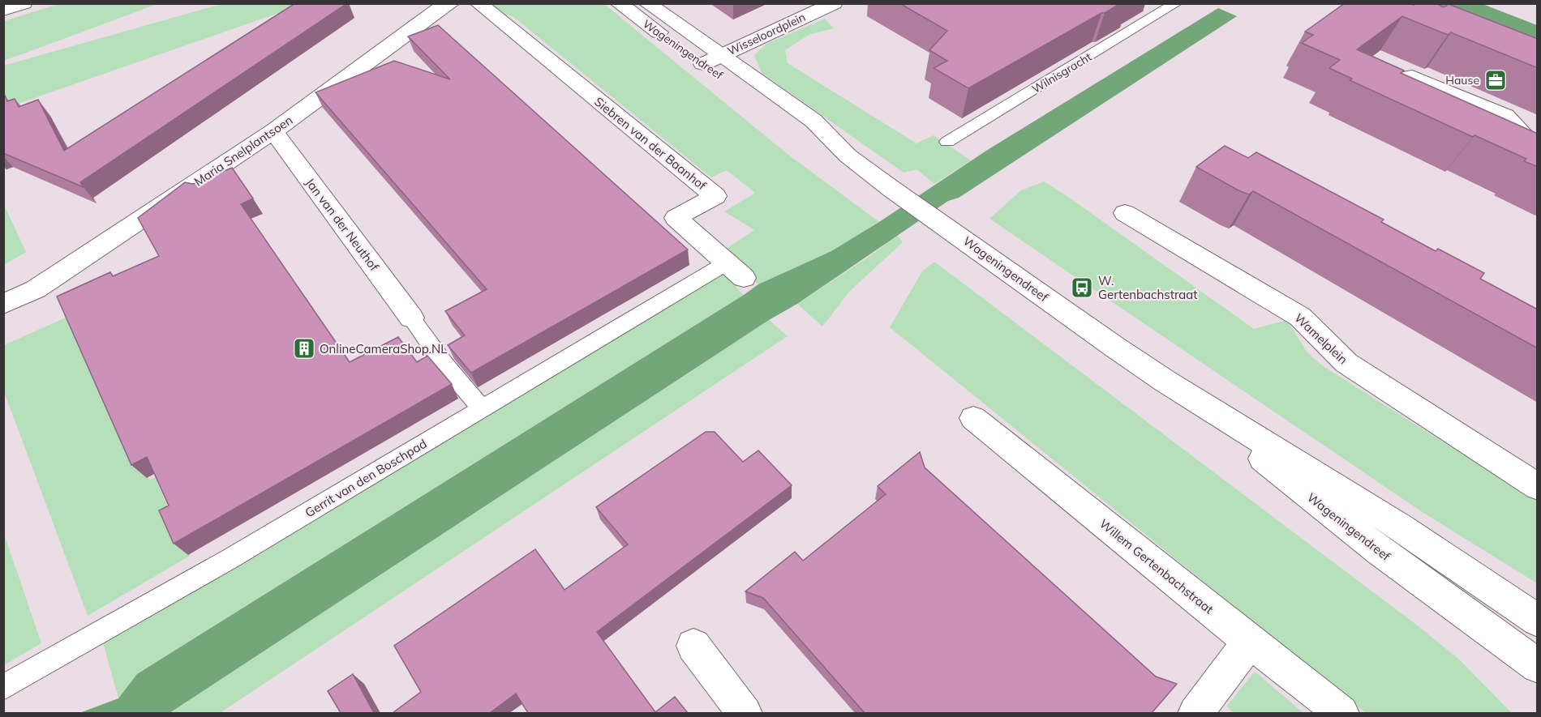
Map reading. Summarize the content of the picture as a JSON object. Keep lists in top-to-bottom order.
{
  "streets": {
    "street": [
      "Wisseloordplein",
      "Wageningendreef",
      "Wilnisgracht",
      "Siebren van der Baanhof",
      "Maria Snelplantsoen",
      "Jan van der Neuthof",
      "Wamelplein",
      "Gerrit van den Boschpad",
      "Willem Gertenbachstraat"
    ]
  },
  "crossings": [
    ["Wisseloordplein", "Wageningendreef"],
    ["Siebren van der Baanhof", "Gerrit van den Boschpad"],
    ["Maria Snelplantsoen", "Jan van der Neuthof"]
  ],
  "places": {
    "office": ["Hause"],
    "bus stop": ["W. Gertenbachstraat"],
    "building": ["OnlineCameraShop.NL"]
  }
}
